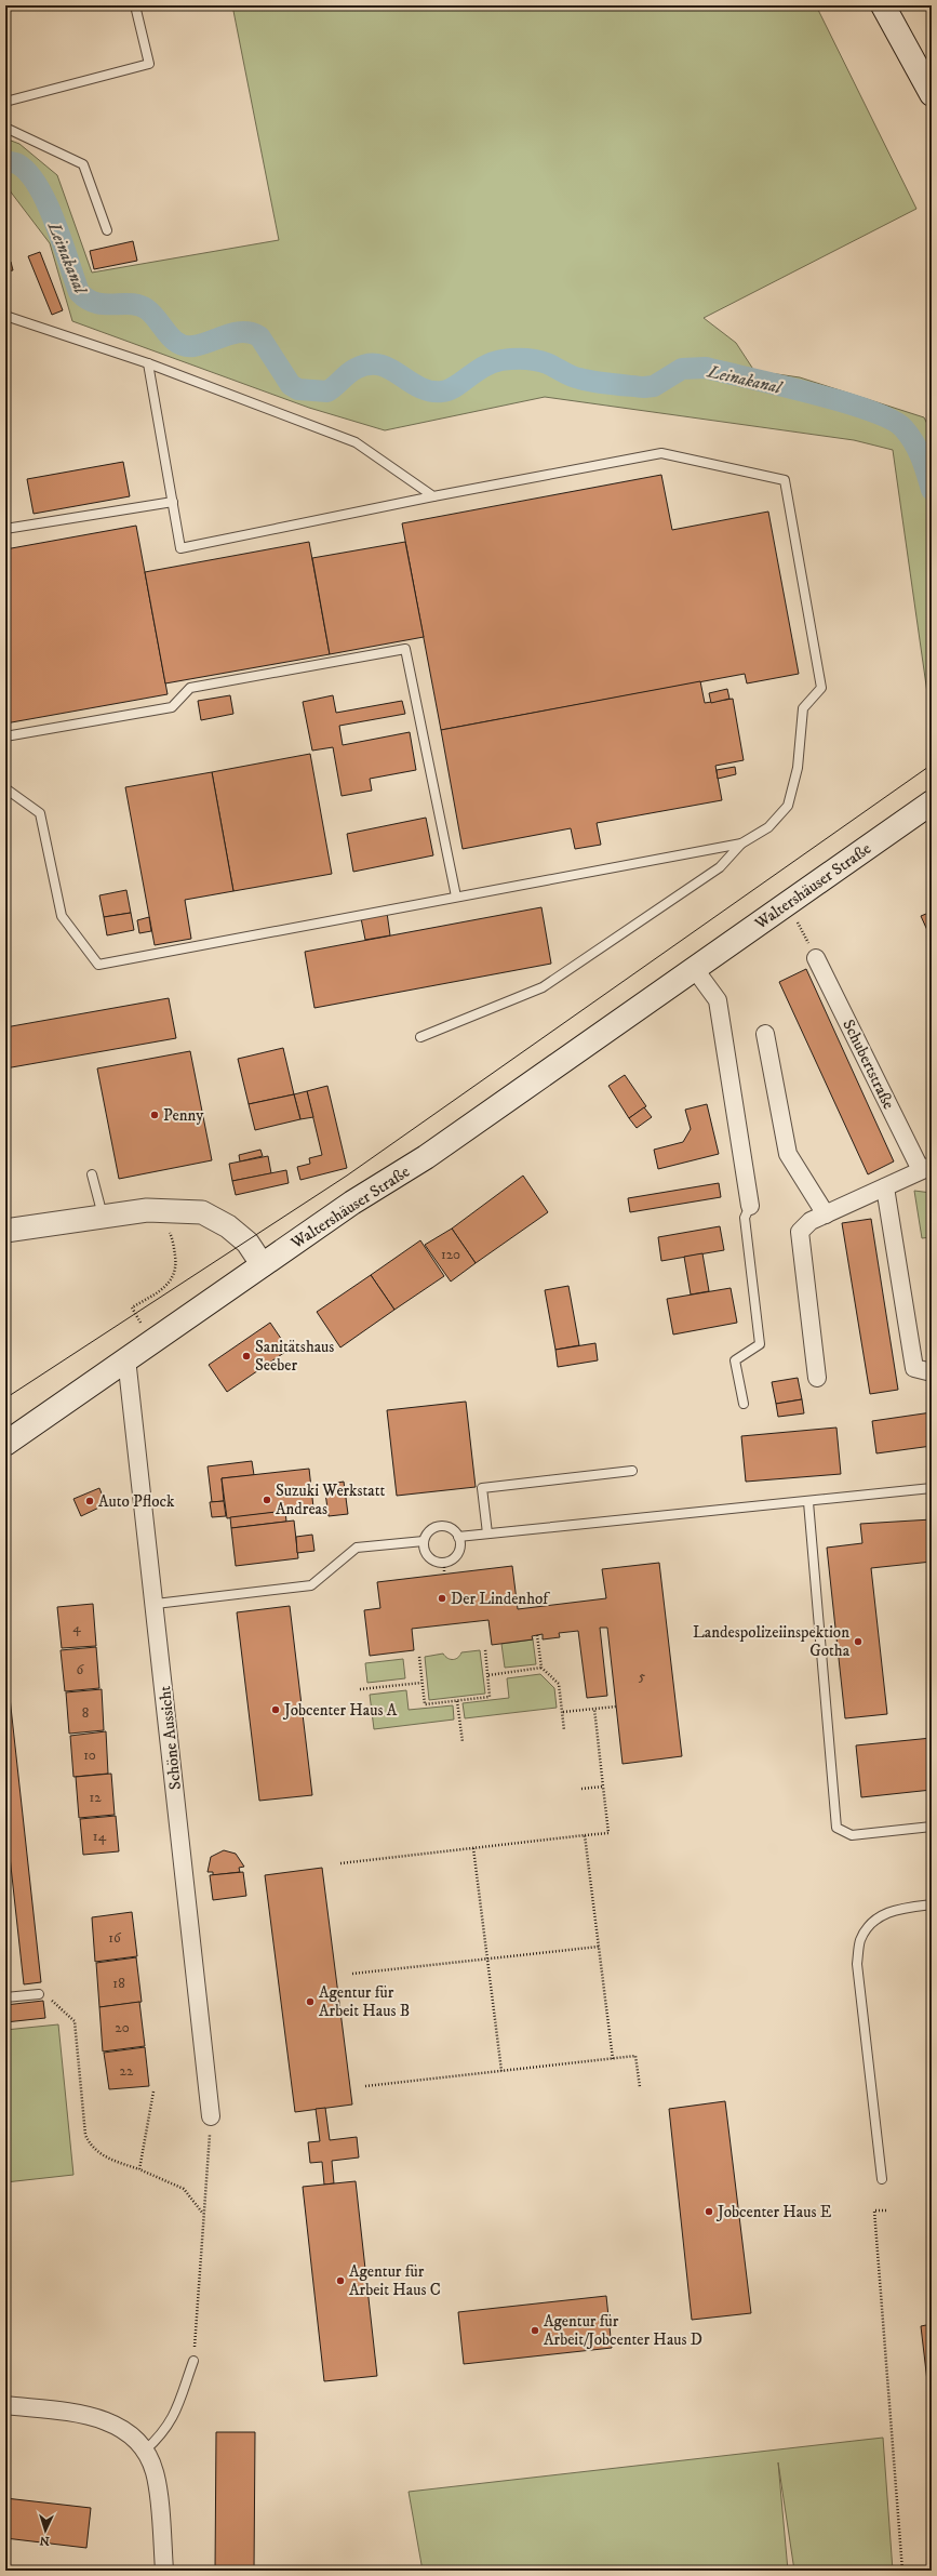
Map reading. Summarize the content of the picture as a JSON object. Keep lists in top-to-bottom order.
{
  "streets": {
    "main road": ["Waltershäuser Straße"],
    "street": ["Schubertstraße", "Schöne Aussicht"]
  },
  "crossings": [
    ["Waltershäuser Straße", "Schöne Aussicht"]
  ],
  "water": ["Leinakanal"],
  "places": [
    "Penny",
    "Sanitätshaus Seeber",
    "Suzuki Werkstatt Andreas",
    "Auto Pflock",
    "Der Lindenhof",
    "Landespolizeiinspektion Gotha",
    "Jobcenter Haus A",
    "Agentur für Arbeit Haus B",
    "Jobcenter Haus E",
    "Agentur für Arbeit Haus C",
    "Agentur für Arbeit/Jobcenter Haus D"
  ],
  "house_numbers": [
    "120",
    "4",
    "6",
    "5",
    "8",
    "10",
    "12",
    "14",
    "16",
    "18",
    "20",
    "22"
  ],
  "north": "bottom"
}
